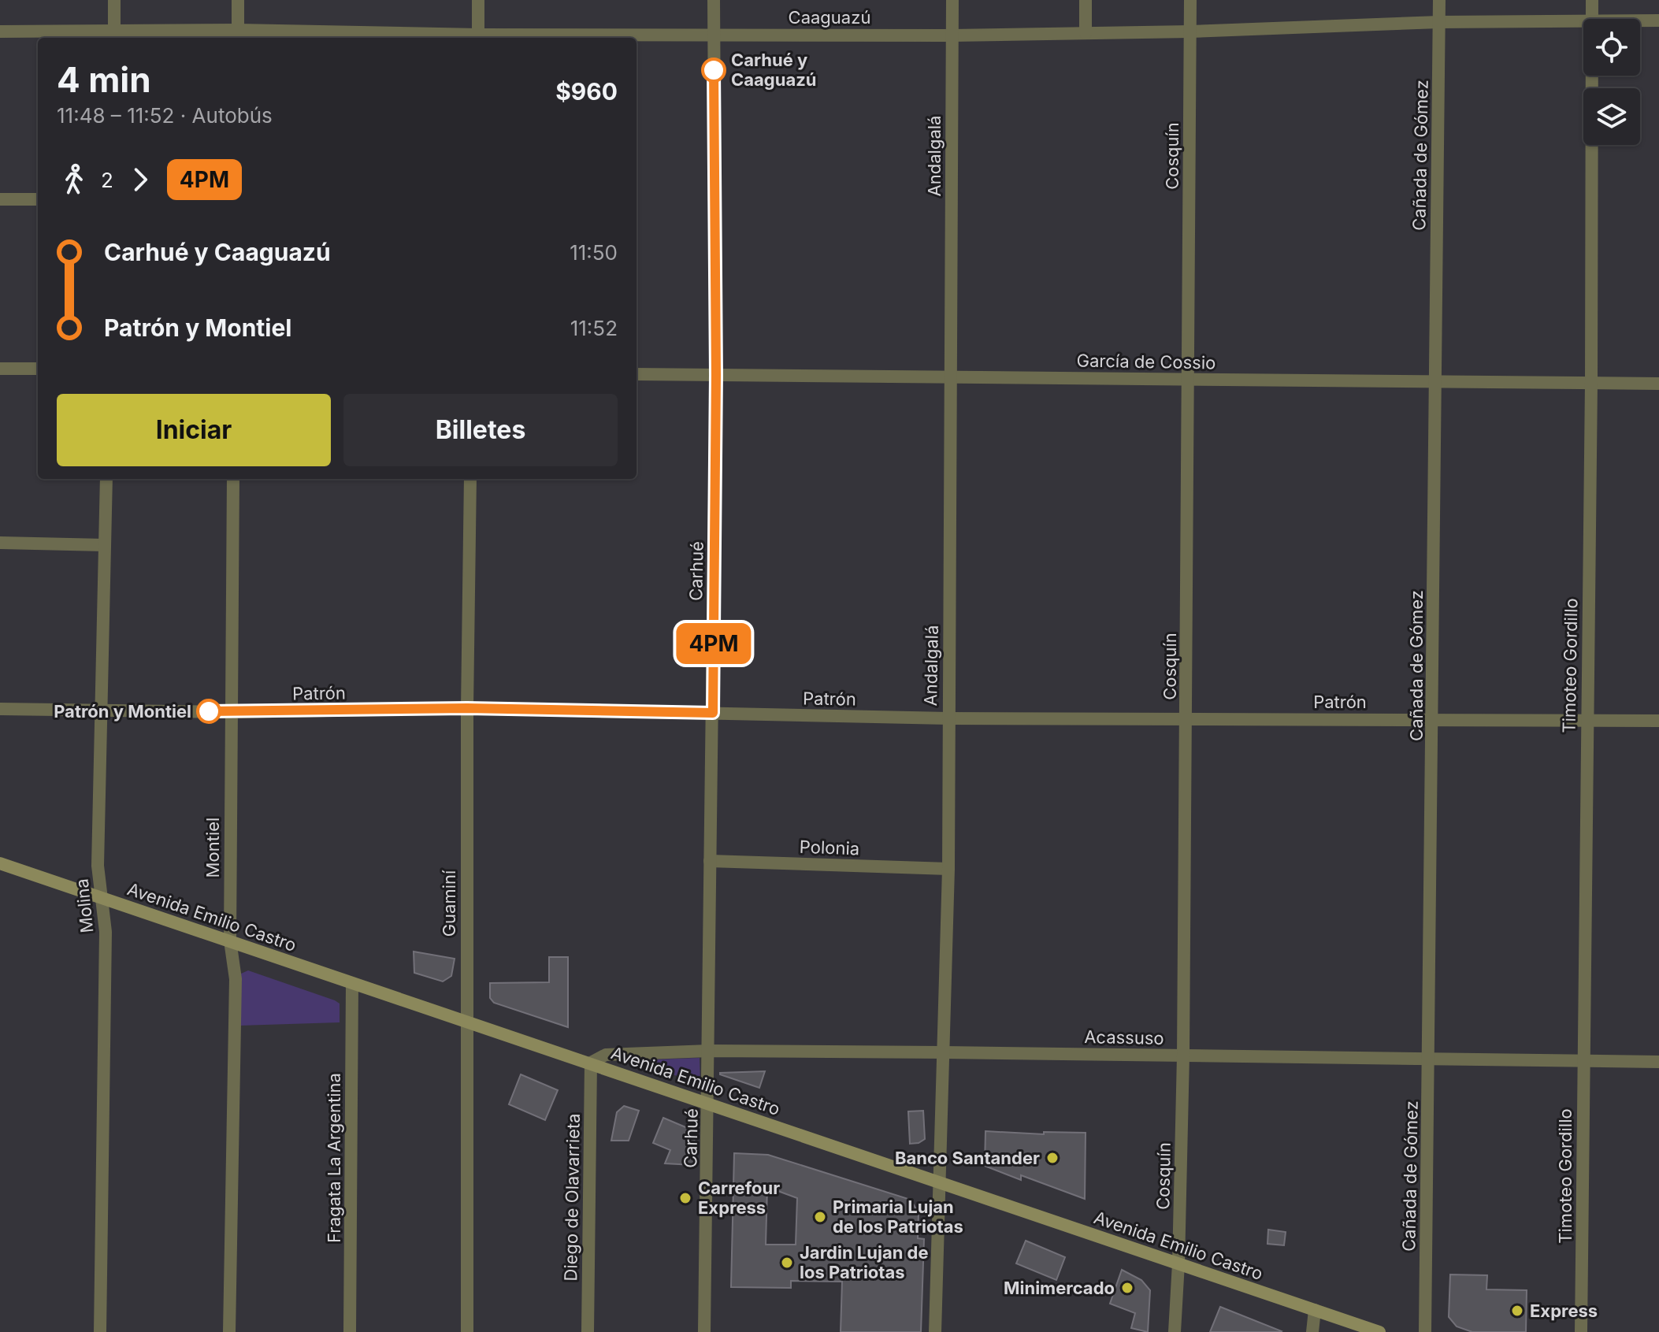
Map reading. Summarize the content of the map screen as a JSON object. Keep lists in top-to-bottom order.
{
  "streets": {
    "main road": ["Avenida Emilio Castro"],
    "street": [
      "Caaguazú",
      "Cañada de Gómez",
      "Andalgalá",
      "Cosquín",
      "García de Cossio",
      "Carhué",
      "Timoteo Gordillo",
      "Patrón",
      "Montiel",
      "Polonia",
      "Guaminí",
      "Molina",
      "Acassuso",
      "Fragata La Argentina",
      "Diego de Olavarrieta"
    ]
  },
  "crossings": [
    ["Caaguazú", "Cañada de Gómez"],
    ["Caaguazú", "Andalgalá"],
    ["Caaguazú", "Cosquín"],
    ["Caaguazú", "Carhué"],
    ["Cañada de Gómez", "García de Cossio"],
    ["Cañada de Gómez", "Patrón"],
    ["Cañada de Gómez", "Acassuso"],
    ["Andalgalá", "García de Cossio"],
    ["Andalgalá", "Patrón"],
    ["Andalgalá", "Polonia"],
    ["Andalgalá", "Avenida Emilio Castro"],
    ["Andalgalá", "Acassuso"],
    ["Cosquín", "García de Cossio"],
    ["Cosquín", "Patrón"],
    ["Cosquín", "Avenida Emilio Castro"],
    ["Cosquín", "Acassuso"],
    ["García de Cossio", "Carhué"],
    ["García de Cossio", "Timoteo Gordillo"],
    ["Carhué", "Patrón"],
    ["Carhué", "Polonia"],
    ["Carhué", "Avenida Emilio Castro"],
    ["Carhué", "Acassuso"],
    ["Timoteo Gordillo", "Patrón"],
    ["Timoteo Gordillo", "Acassuso"],
    ["Patrón", "Montiel"],
    ["Patrón", "Guaminí"],
    ["Patrón", "Molina"],
    ["Montiel", "Avenida Emilio Castro"],
    ["Guaminí", "Avenida Emilio Castro"],
    ["Molina", "Avenida Emilio Castro"],
    ["Avenida Emilio Castro", "Acassuso"],
    ["Avenida Emilio Castro", "Fragata La Argentina"],
    ["Avenida Emilio Castro", "Diego de Olavarrieta"],
    ["Acassuso", "Diego de Olavarrieta"]
  ],
  "places": [
    "Carhué y Caaguazú",
    "Patrón y Montiel",
    "Banco Santander",
    "Carrefour Express",
    "Primaria Lujan de los Patriotas",
    "Jardin Lujan de los Patriotas",
    "Minimercado",
    "Express"
  ],
  "lines": ["bus line 4PM"],
  "page": {
    "on_map": "4PM",
    "heading": ["4 min", "11:48 – 11:52 · Autobús", "$960"],
    "legs": ["2", "4PM"],
    "list": [
      {
        "name": "Carhué y Caaguazú",
        "value": "11:50"
      },
      {
        "name": "Patrón y Montiel",
        "value": "11:52"
      }
    ],
    "buttons": ["Iniciar", "Billetes"]
  }
}
